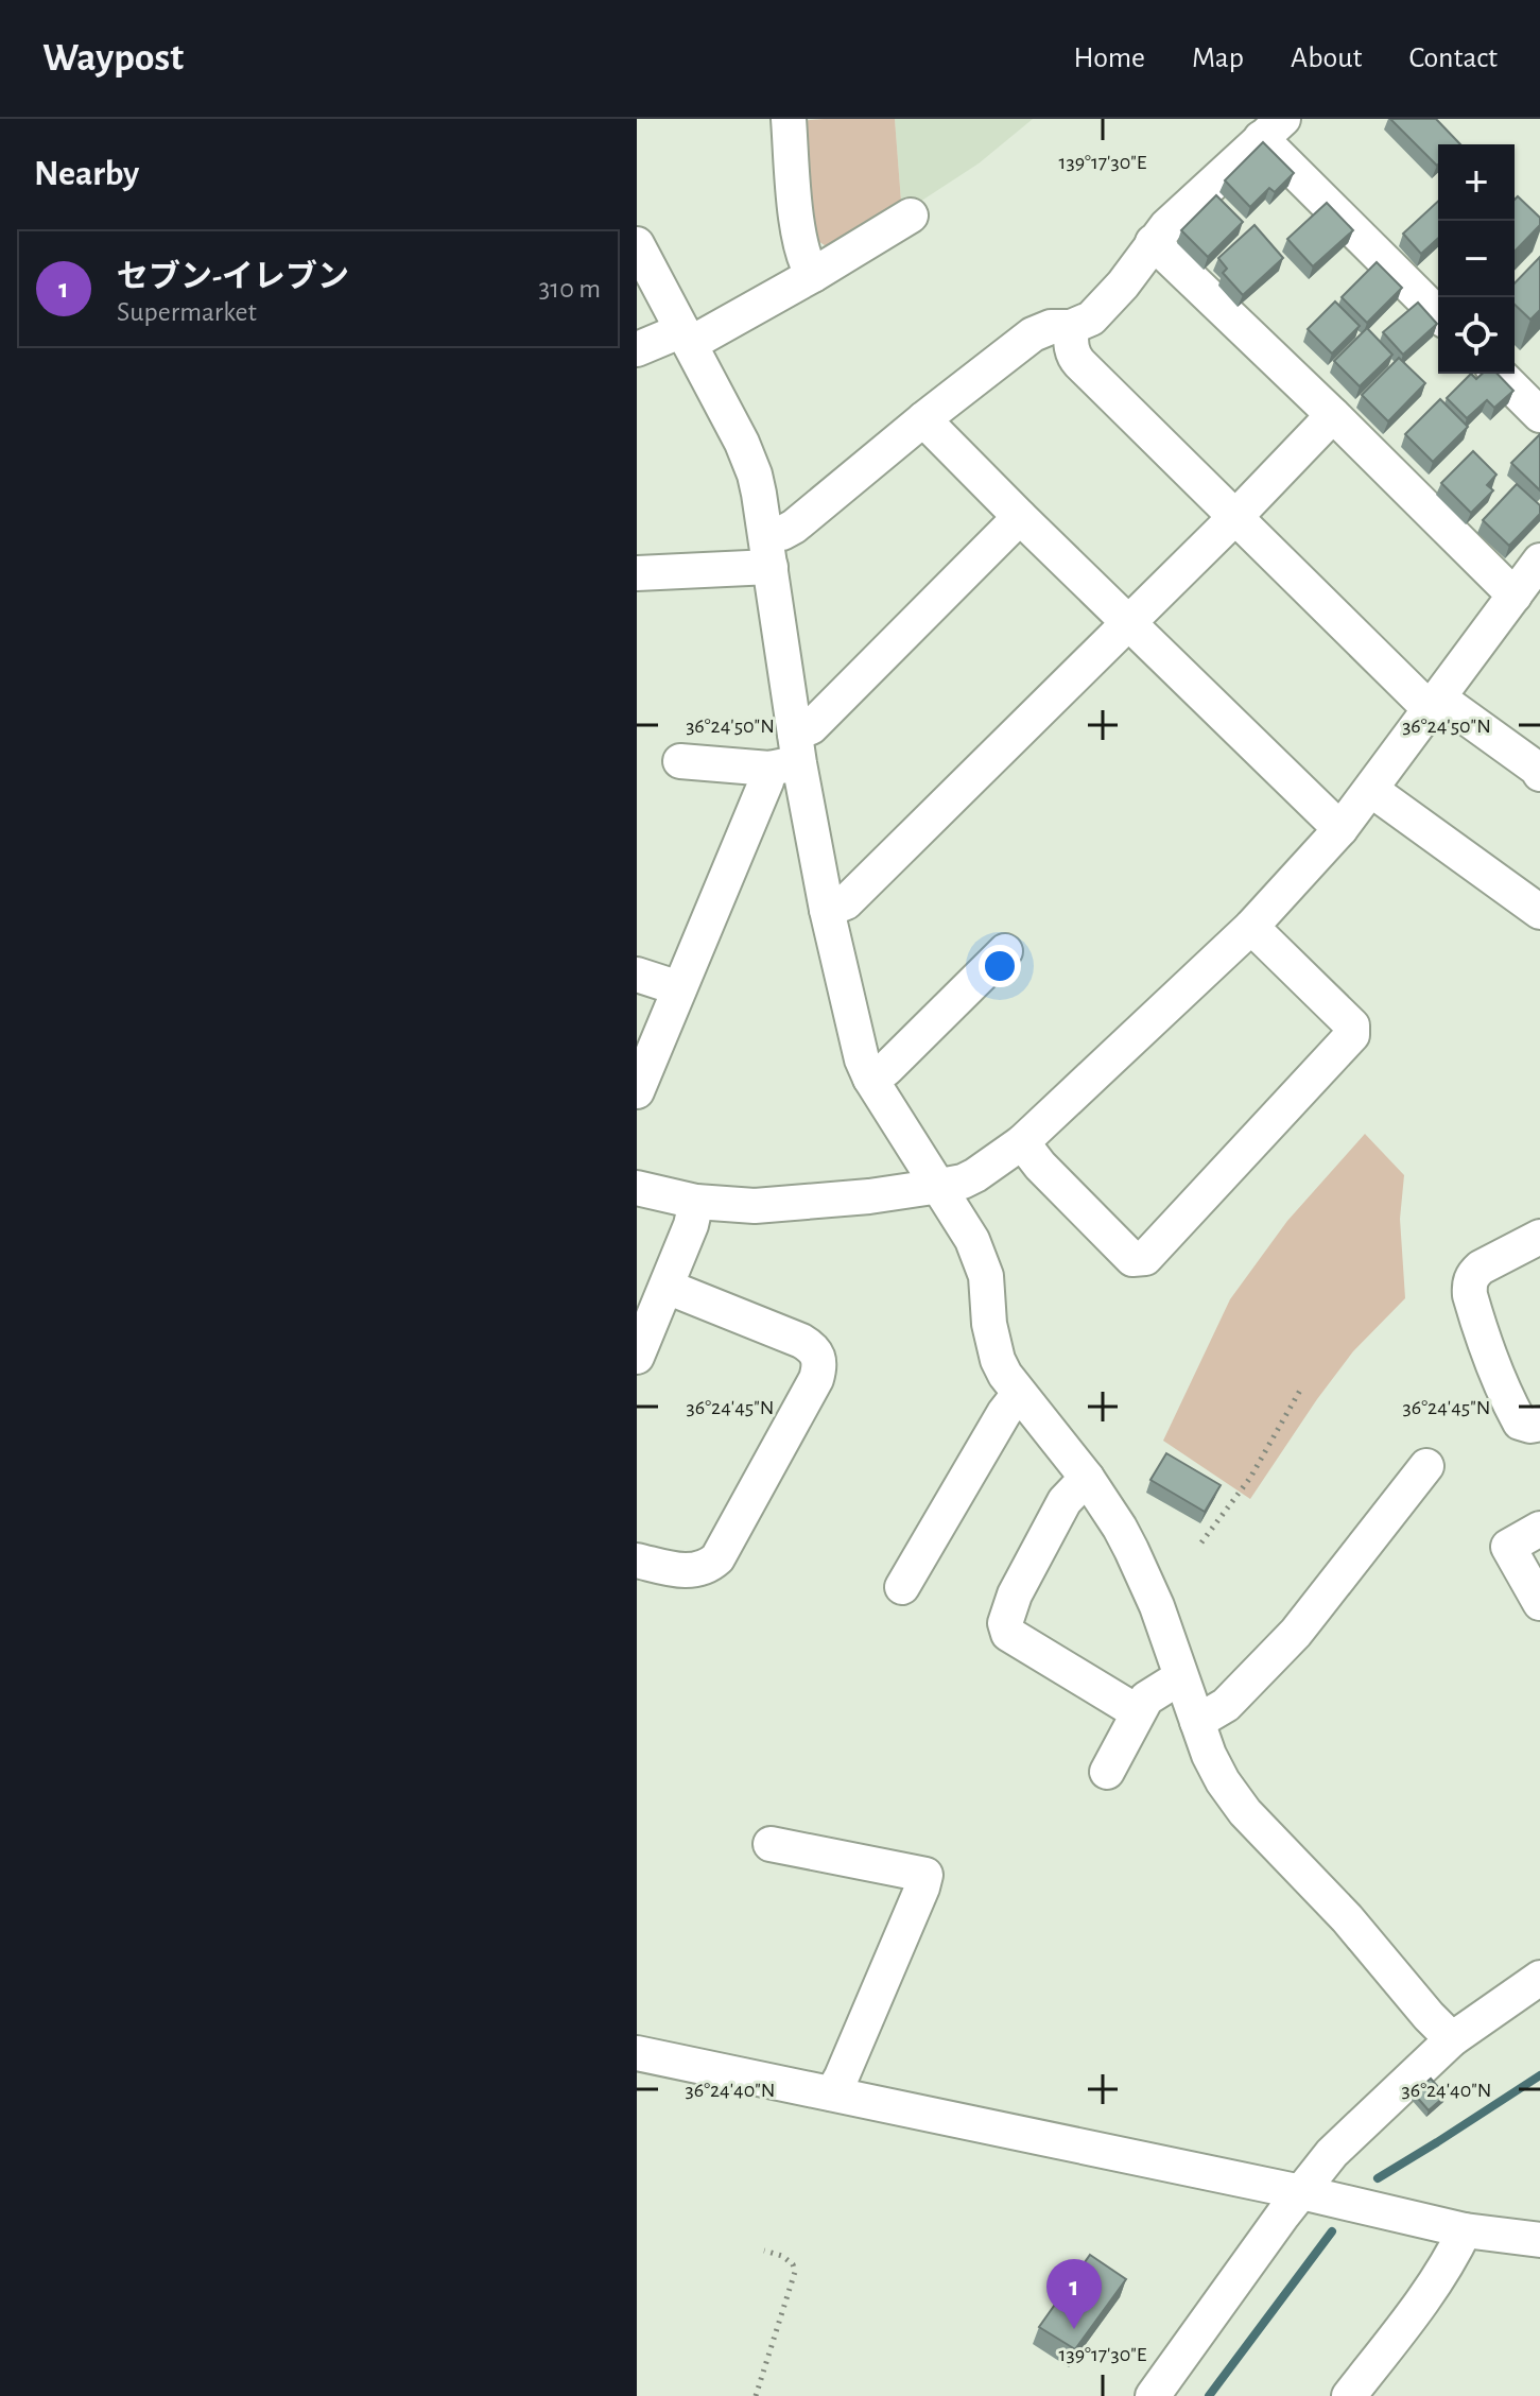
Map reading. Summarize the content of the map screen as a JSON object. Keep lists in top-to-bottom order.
{
  "page": {
    "header": "Waypost",
    "nav": [
      "Home",
      "Map",
      "About",
      "Contact"
    ],
    "heading": "Nearby",
    "map_buttons": ["+", "−"],
    "list": [
      {
        "mark": "1",
        "name": "セブン-イレブン",
        "note": "Supermarket",
        "value": "310 m"
      }
    ],
    "pins": "1"
  },
  "coordinates": [
    "139°17'30\"E",
    "36°24'50\"N",
    "36°24'45\"N",
    "36°24'40\"N"
  ]
}
